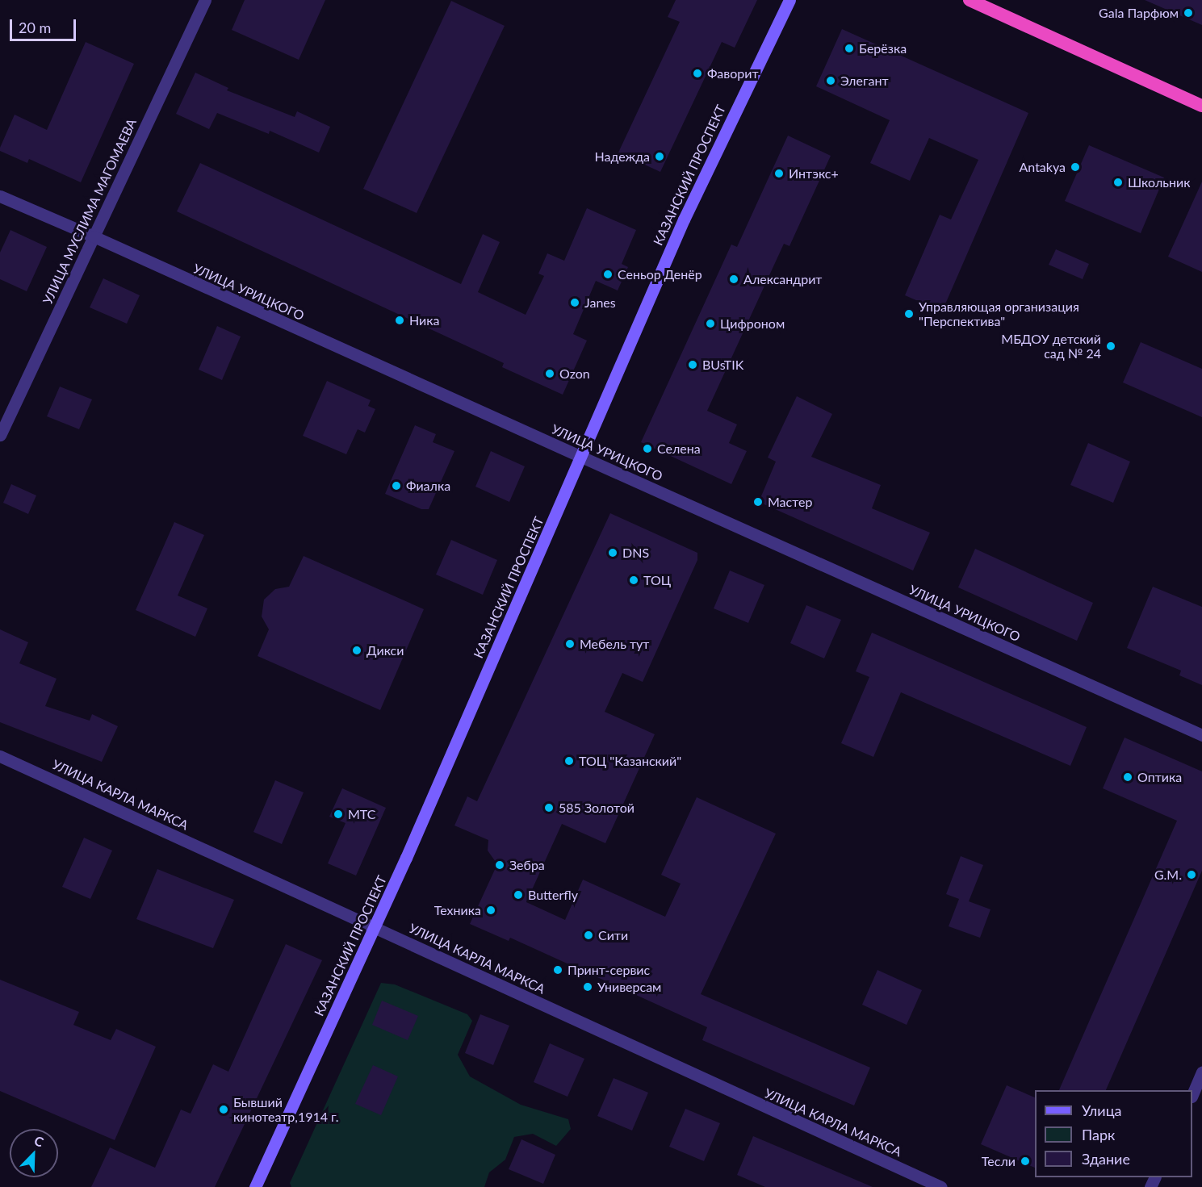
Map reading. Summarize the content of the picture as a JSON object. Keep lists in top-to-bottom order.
{
  "streets": {
    "main road": ["КАЗАНСКИЙ ПРОСПЕКТ"],
    "street": ["УЛИЦА МУСЛИМА МАГОМАЕВА", "УЛИЦА УРИЦКОГО", "УЛИЦА КАРЛА МАРКСА"]
  },
  "crossings": [
    ["КАЗАНСКИЙ ПРОСПЕКТ", "УЛИЦА УРИЦКОГО"],
    ["КАЗАНСКИЙ ПРОСПЕКТ", "УЛИЦА КАРЛА МАРКСА"],
    ["УЛИЦА МУСЛИМА МАГОМАЕВА", "УЛИЦА УРИЦКОГО"]
  ],
  "places": [
    "Gala Парфюм",
    "Берёзка",
    "Фаворит",
    "Элегант",
    "Надежда",
    "Antakya",
    "Интэкс+",
    "Школьник",
    "Сеньор Денёр",
    "Александрит",
    "Janes",
    "Управляющая организация \"Перспектива\"",
    "Ника",
    "Цифроном",
    "МБДОУ детский сад № 24",
    "BUsTIK",
    "Ozon",
    "Селена",
    "Фиалка",
    "Мастер",
    "DNS",
    "ТОЦ",
    "Мебель тут",
    "Дикси",
    "ТОЦ \"Казанский\"",
    "Оптика",
    "585 Золотой",
    "МТС",
    "Зебра",
    "G.M.",
    "Butterfly",
    "Техника",
    "Сити",
    "Принт-сервис",
    "Универсам",
    "Бывший кинотеатр,1914 г.",
    "Тесли"
  ],
  "legend": ["Улица", "Парк", "Здание"],
  "scale_bar": "20 m",
  "north": "top right"
}
